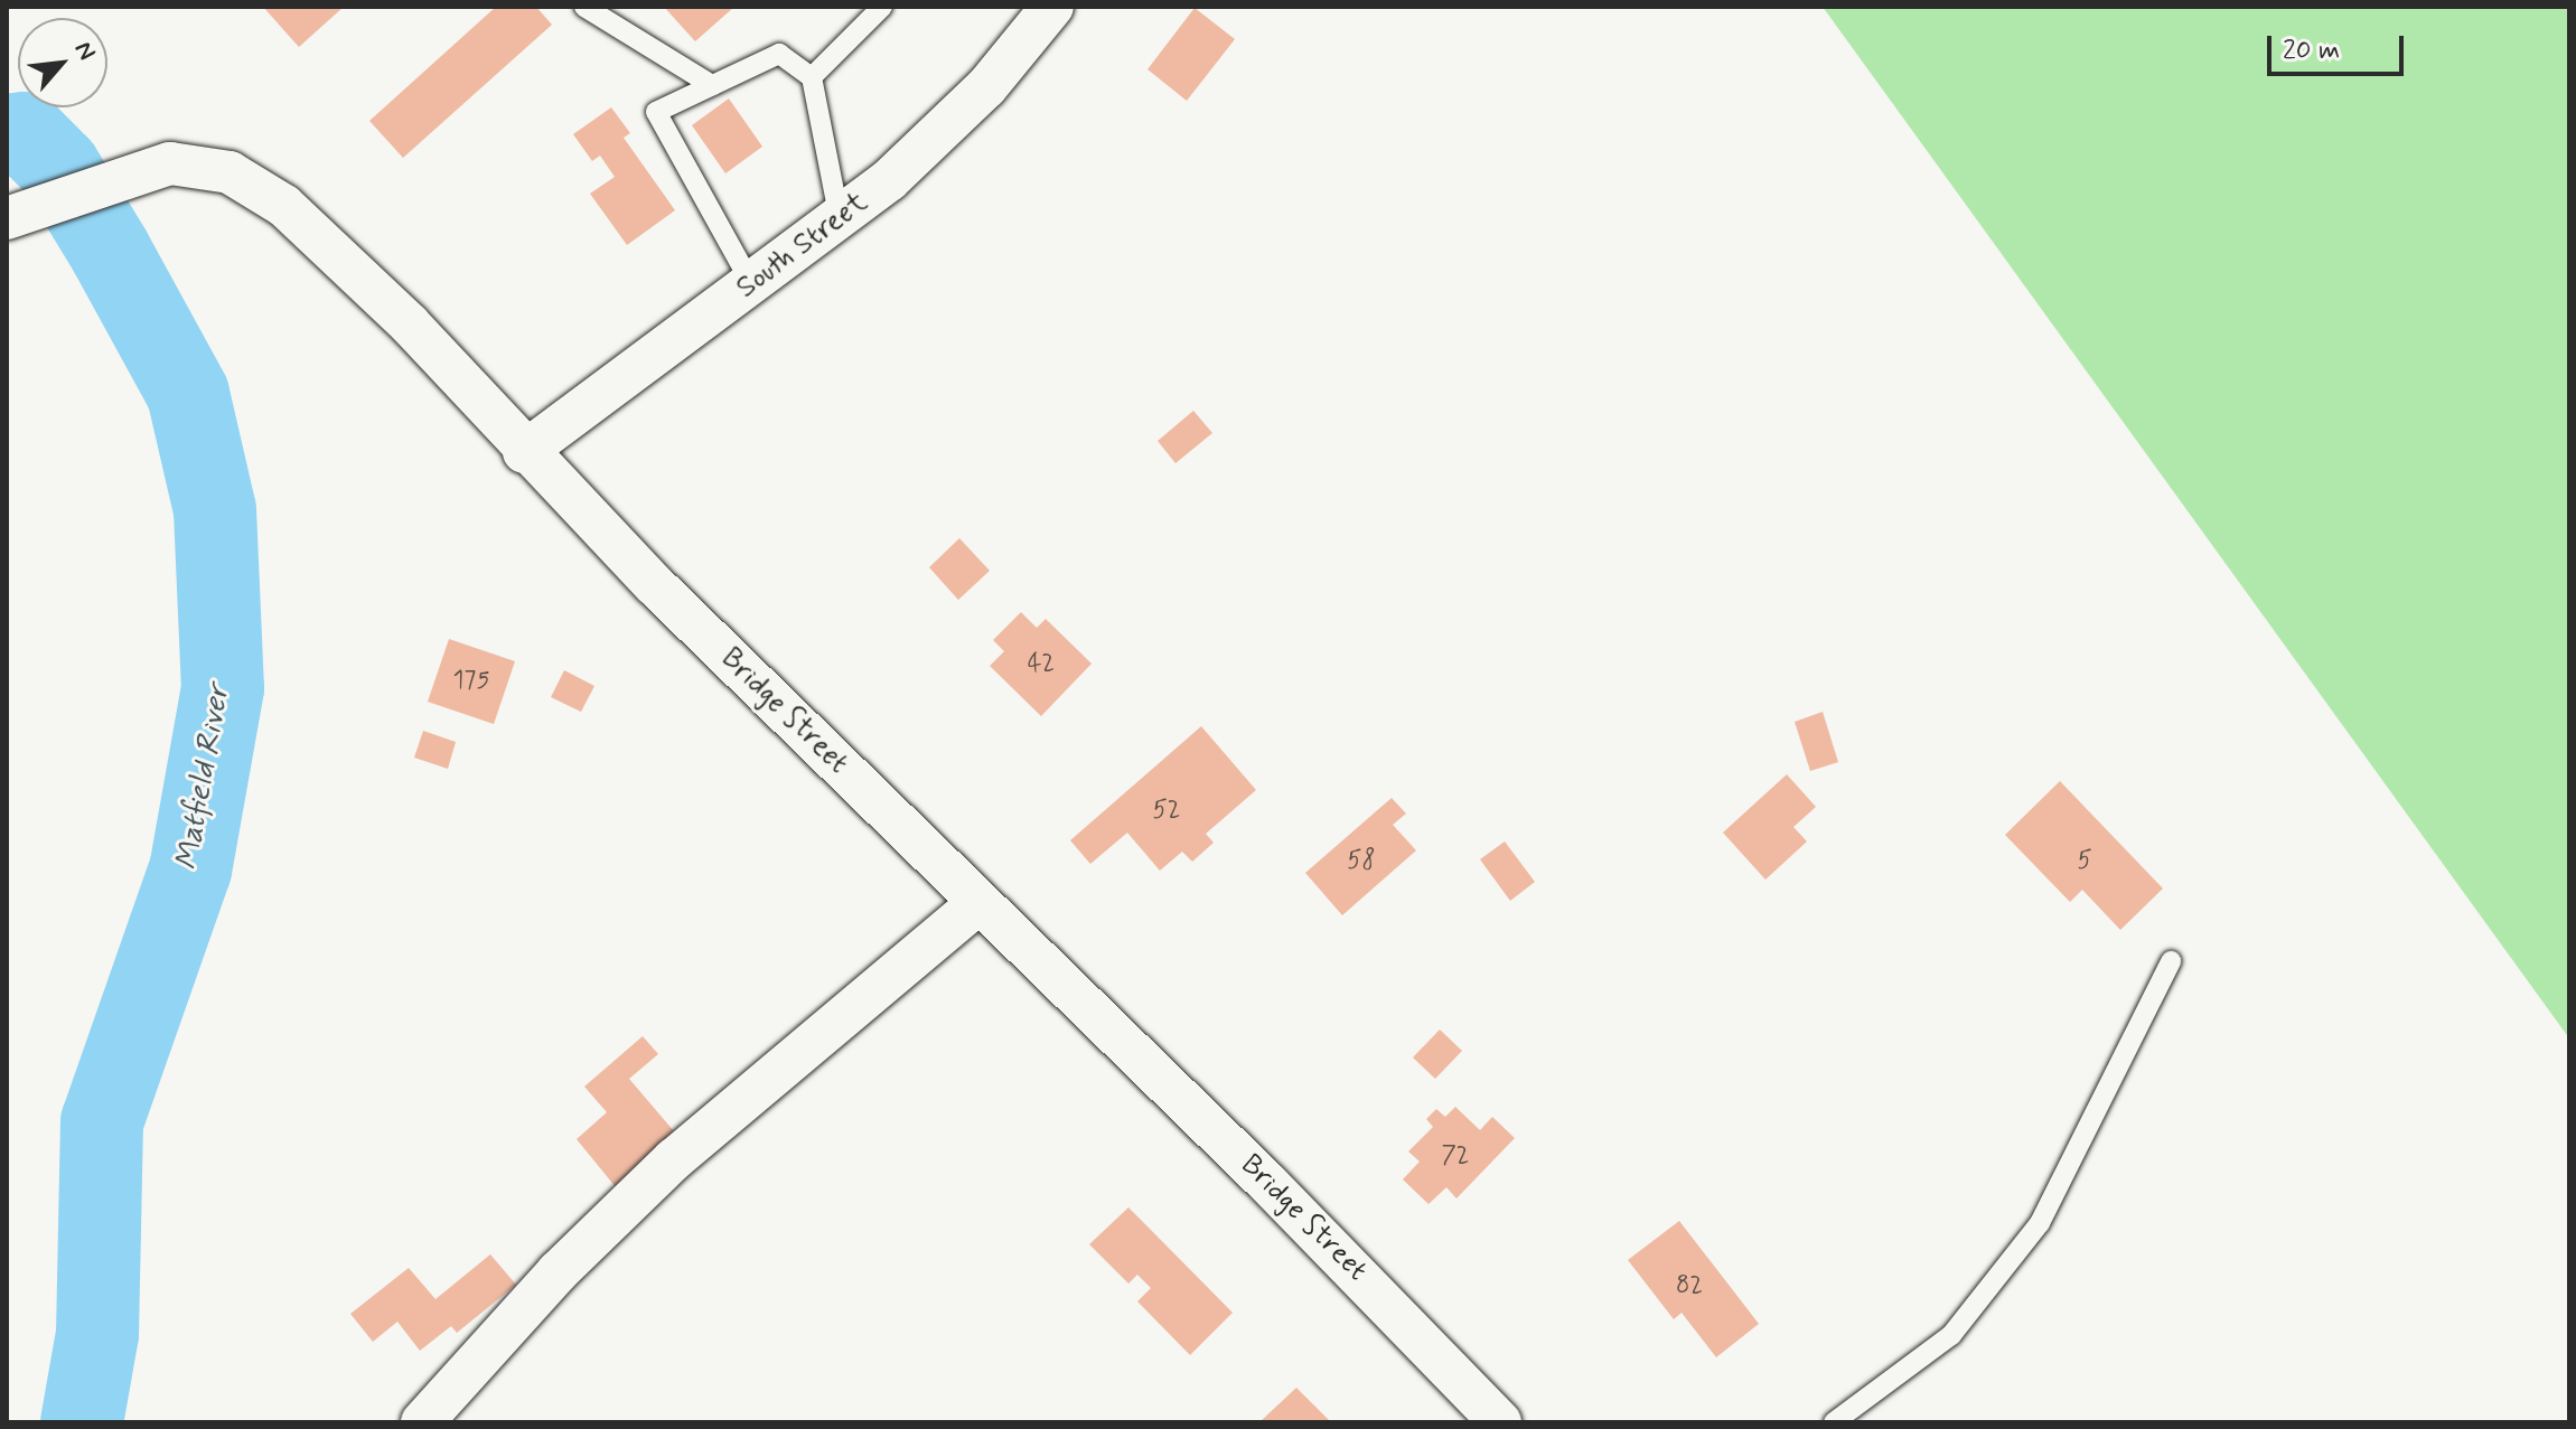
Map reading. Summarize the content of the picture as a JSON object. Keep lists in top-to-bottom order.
{
  "streets": {
    "street": ["South Street", "Bridge Street"]
  },
  "crossings": [
    ["South Street", "Bridge Street"]
  ],
  "water": ["Matfield River"],
  "house_numbers": [
    "42",
    "175",
    "52",
    "58",
    "5",
    "72",
    "82"
  ],
  "scale_bar": "20 m",
  "north": "top right"
}
